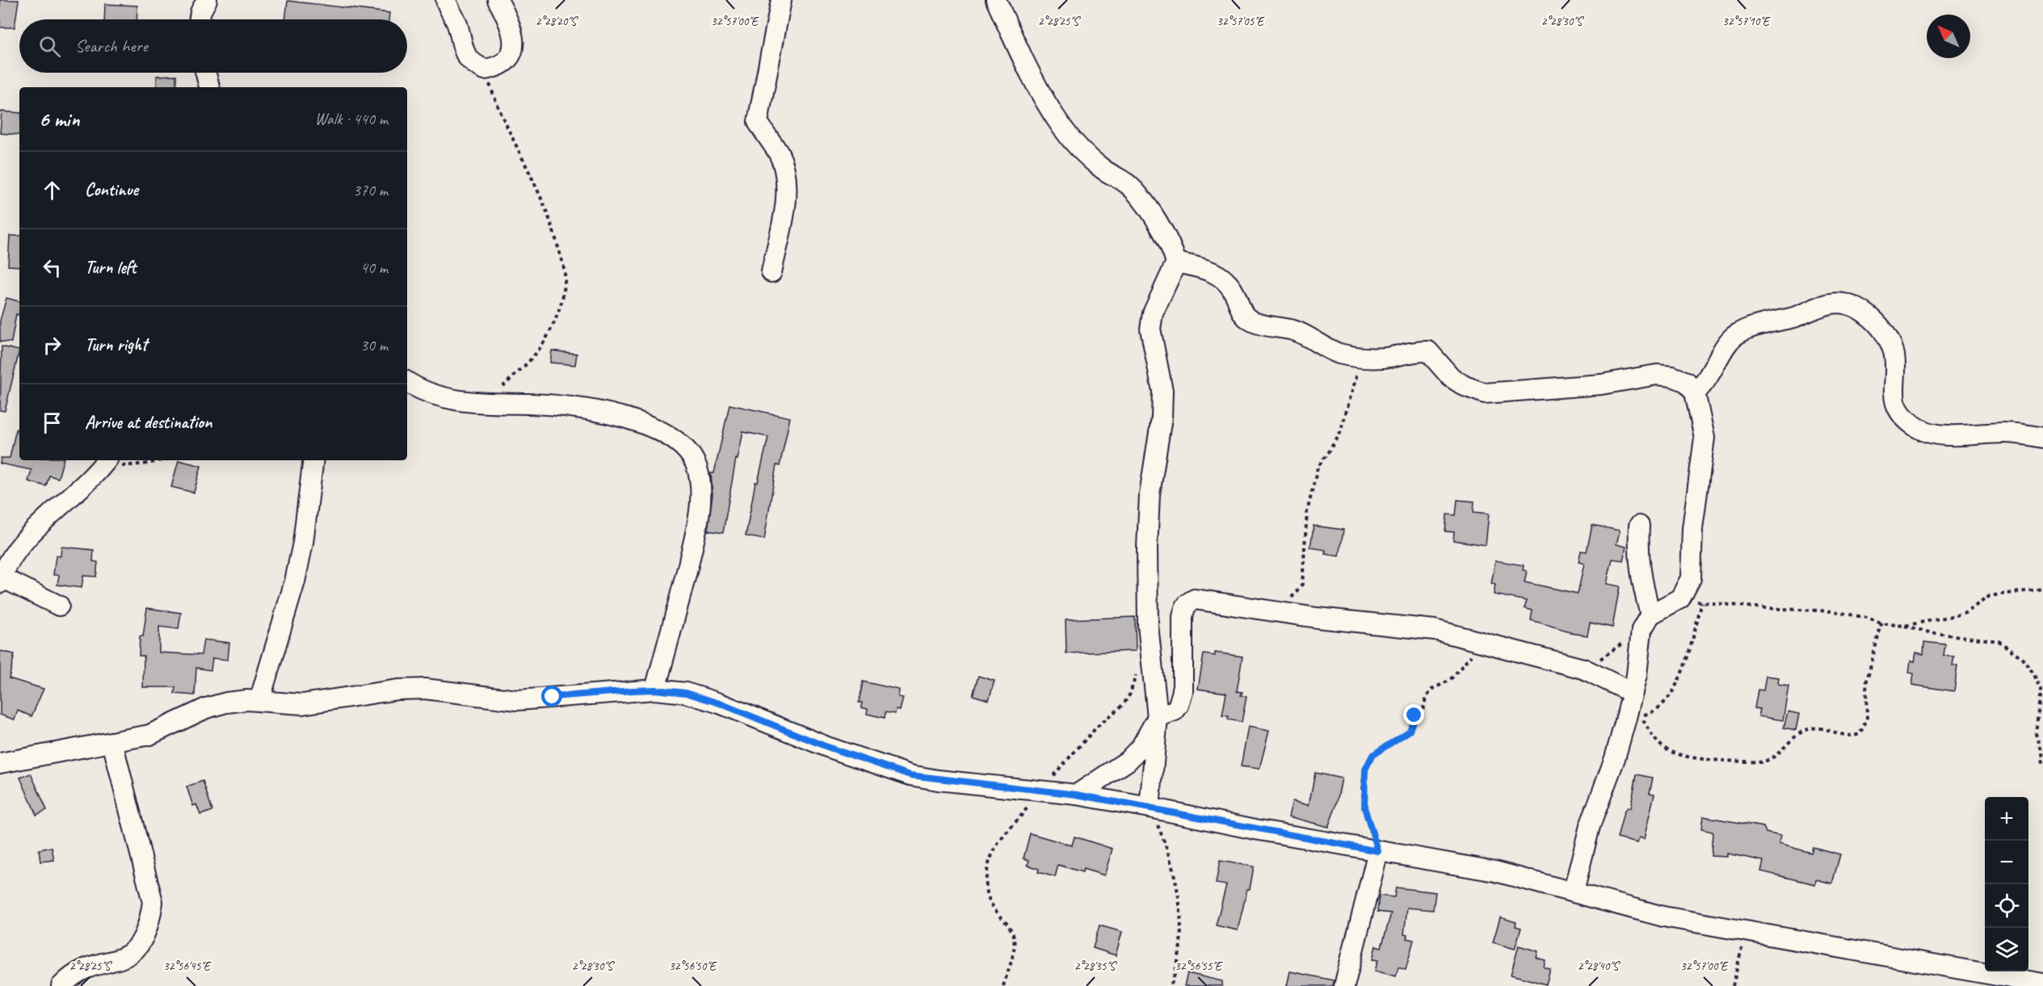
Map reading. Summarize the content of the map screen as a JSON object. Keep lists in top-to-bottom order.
{
  "north": "top left",
  "page": {
    "search": "Search here",
    "heading": ["6 min", "Walk · 440 m"],
    "list": [
      ["Continue", "370 m"],
      ["Turn left", "40 m"],
      ["Turn right", "30 m"],
      "Arrive at destination"
    ],
    "map_buttons": ["+", "−"]
  },
  "coordinates": [
    "2°28'20\"S",
    "32°57'00\"E",
    "2°28'25\"S",
    "32°57'05\"E",
    "2°28'30\"S",
    "32°57'10\"E",
    "2°28'35\"S",
    "2°28'40\"S",
    "32°56'45\"E",
    "32°56'50\"E",
    "32°56'55\"E"
  ]
}
